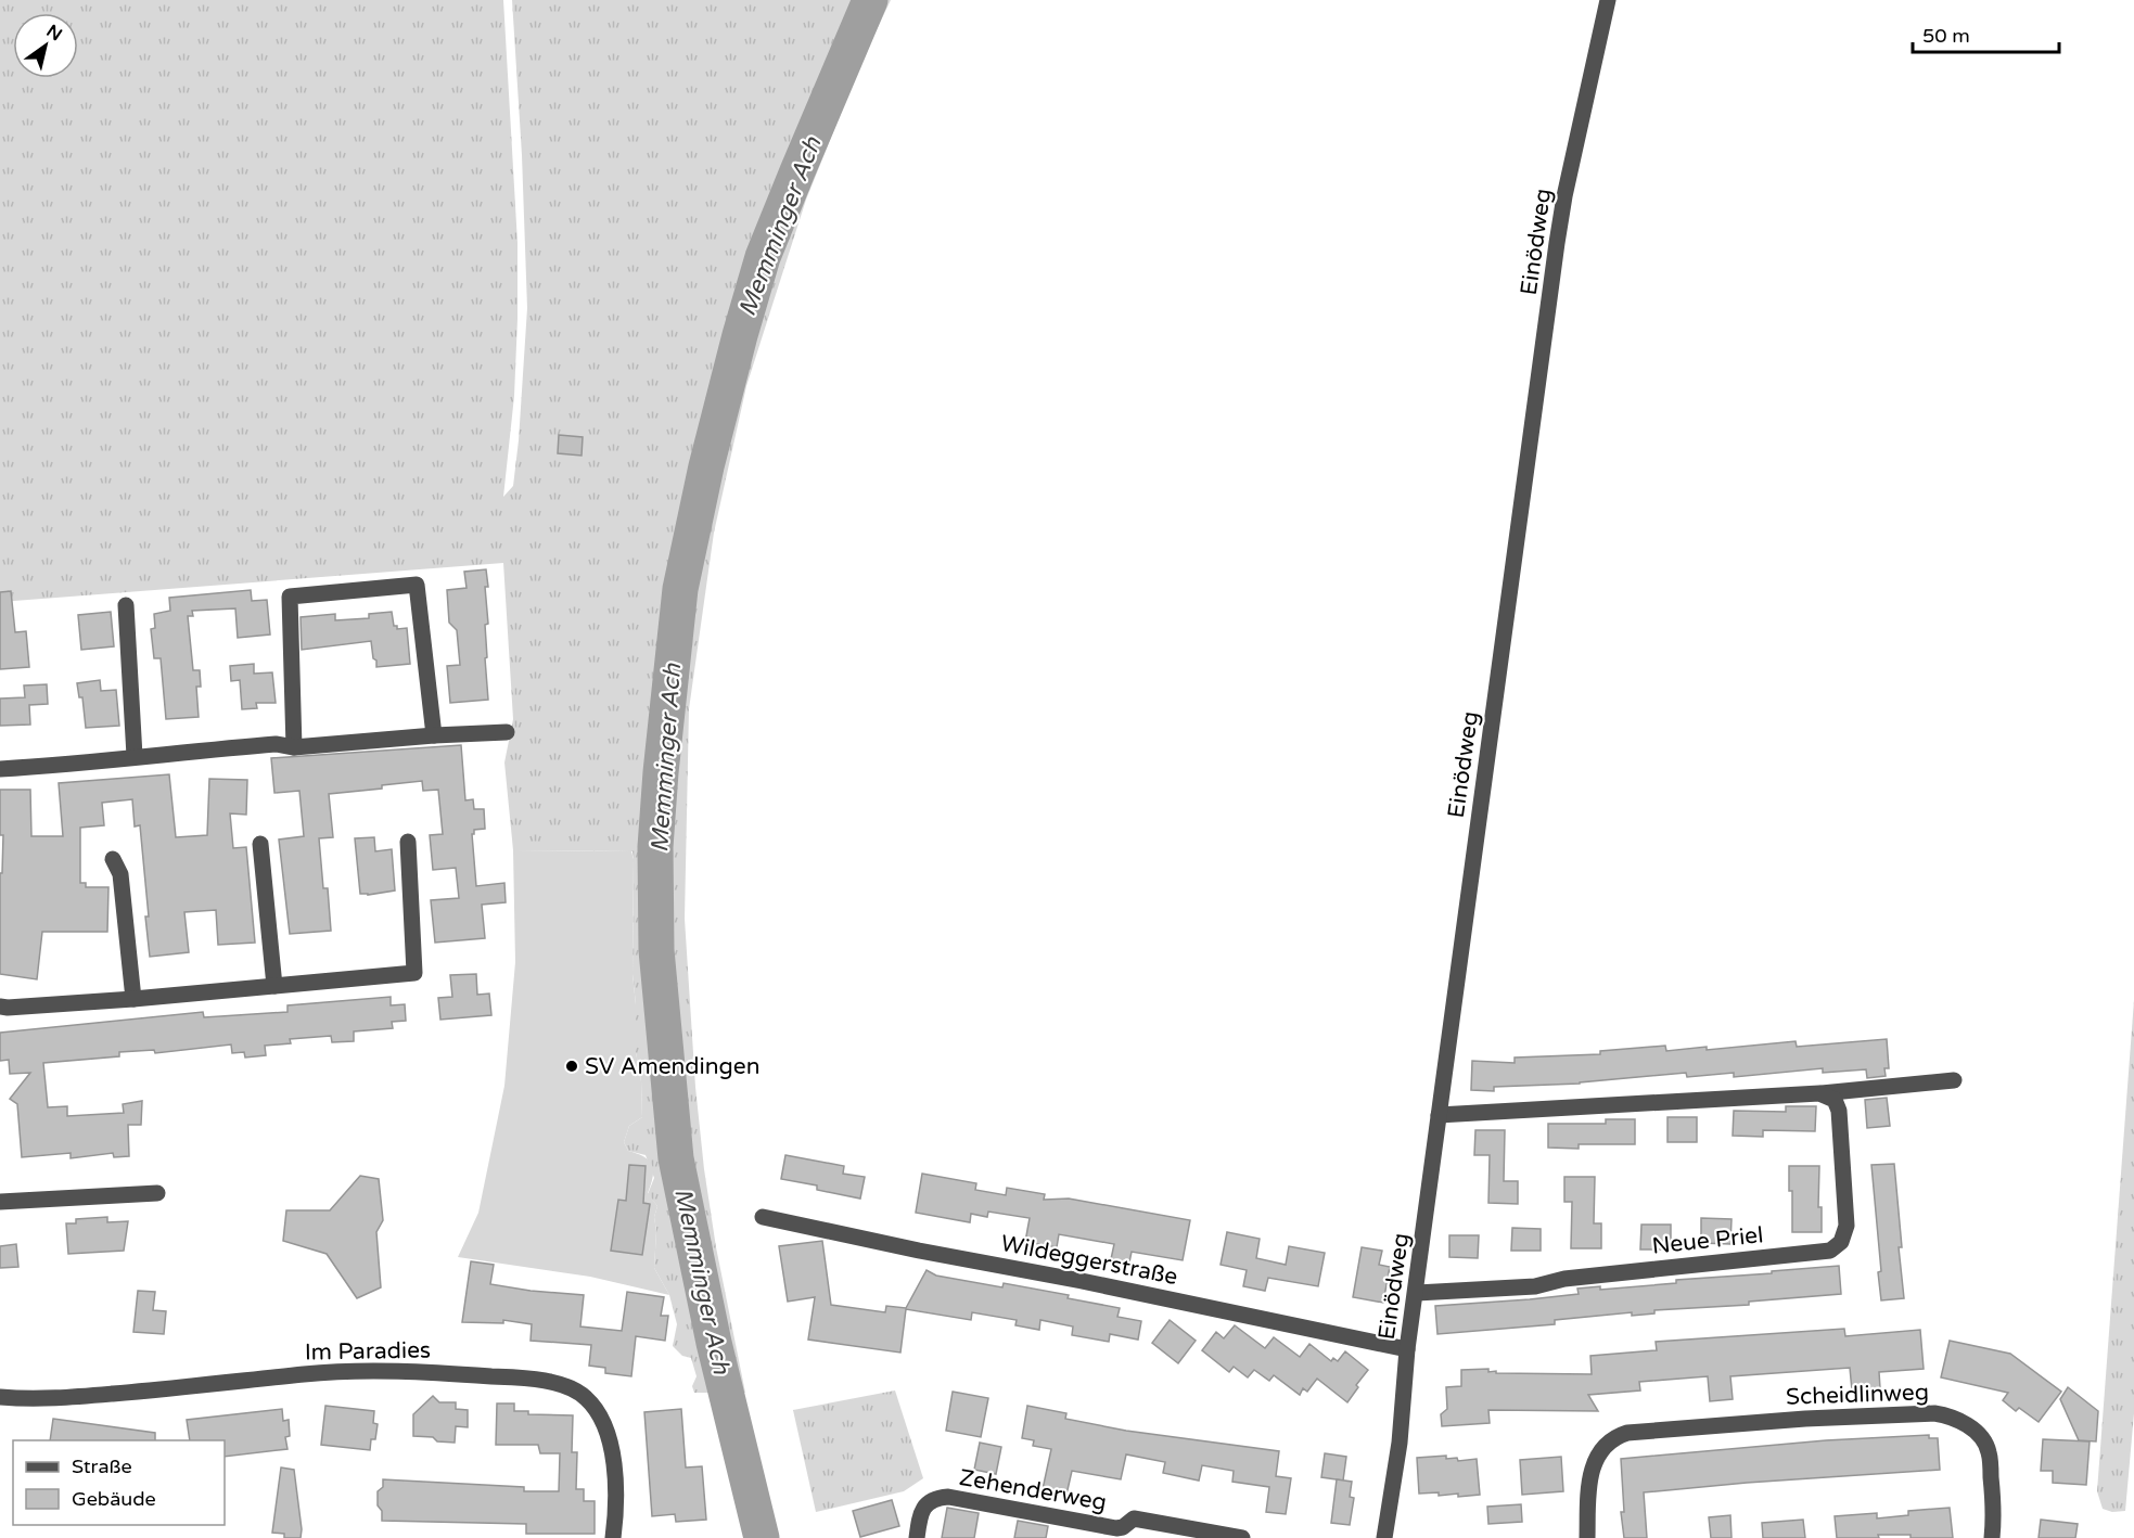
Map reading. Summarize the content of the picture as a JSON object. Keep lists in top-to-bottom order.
{
  "streets": {
    "street": [
      "Einödweg",
      "Neue Priel",
      "Wildeggerstraße",
      "Im Paradies",
      "Scheidlinweg",
      "Zehenderweg"
    ]
  },
  "crossings": [
    ["Einödweg", "Neue Priel"],
    ["Einödweg", "Wildeggerstraße"]
  ],
  "water": ["Memminger Ach"],
  "places": ["SV Amendingen"],
  "legend": ["Straße", "Gebäude"],
  "scale_bar": "50 m",
  "north": "top right"
}
